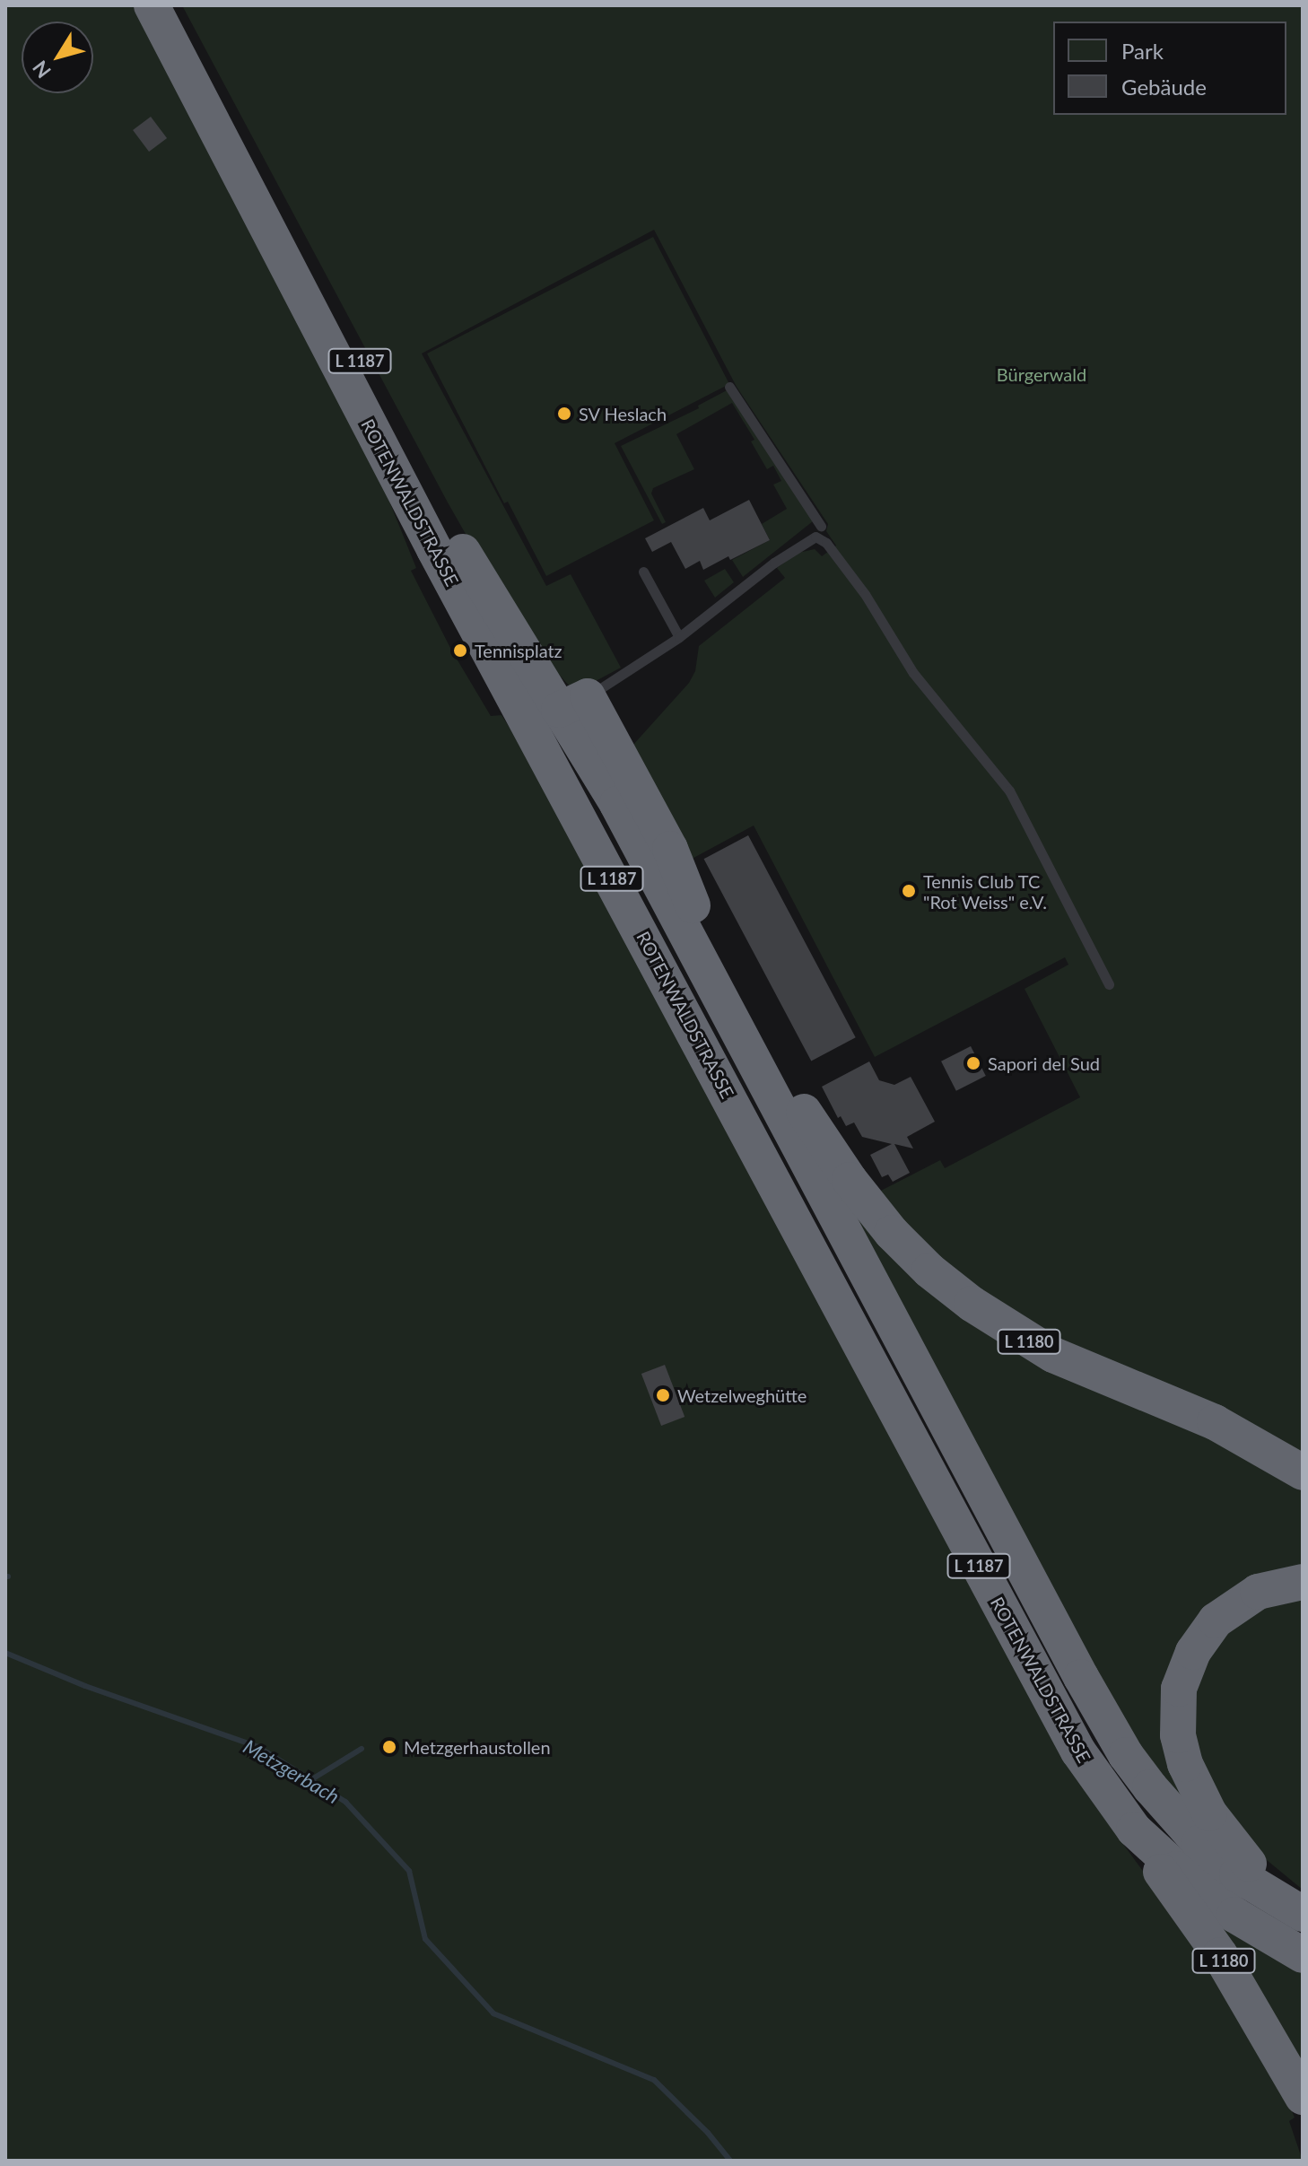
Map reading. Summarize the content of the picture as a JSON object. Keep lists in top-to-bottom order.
{
  "streets": {
    "highway": ["L 1187", "ROTENWALDSTRASSE", "L 1180"]
  },
  "crossings": [
    ["ROTENWALDSTRASSE", "L 1180"]
  ],
  "water": ["Metzgerbach"],
  "parks": ["Bürgerwald"],
  "places": [
    "SV Heslach",
    "Tennisplatz",
    "Tennis Club TC \"Rot Weiss\" e.V.",
    "Sapori del Sud",
    "Wetzelweghütte",
    "Metzgerhaustollen"
  ],
  "legend": ["Park", "Gebäude"],
  "north": "bottom left"
}
